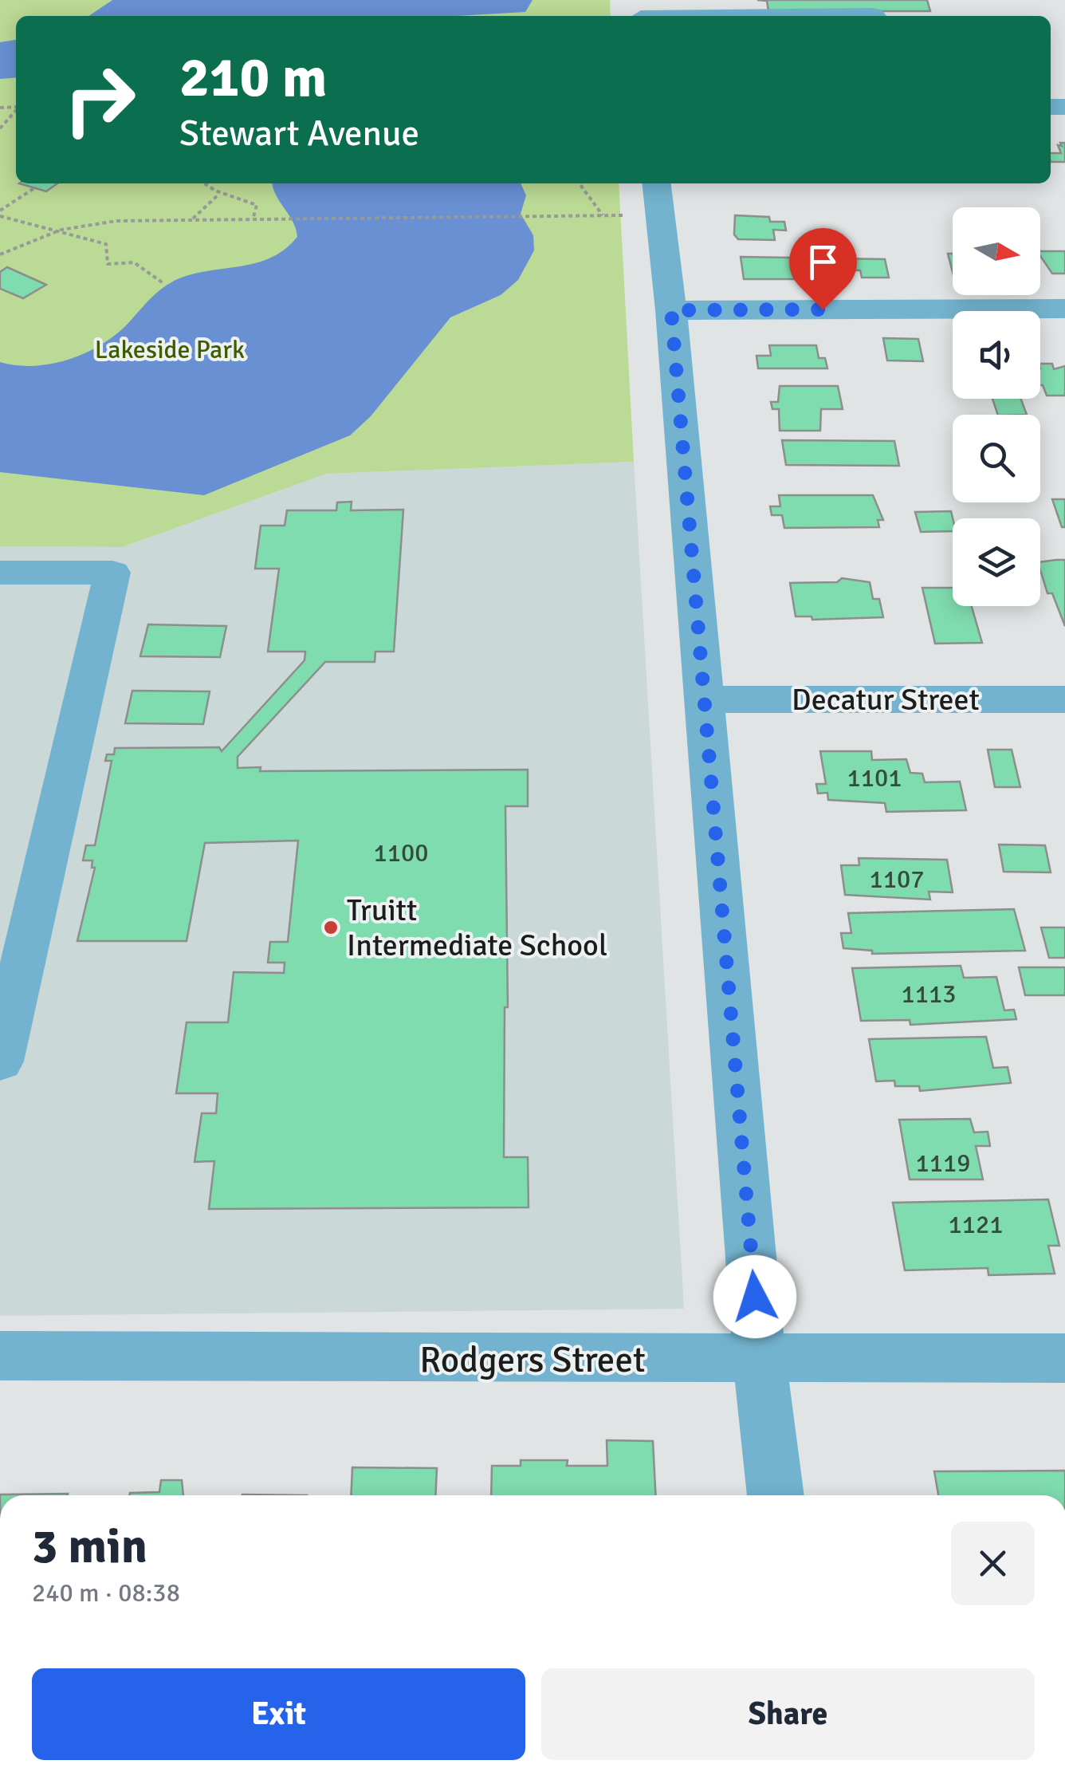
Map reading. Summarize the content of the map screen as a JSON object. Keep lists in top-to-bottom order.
{
  "streets": {
    "street": ["Decatur Street", "Rodgers Street"]
  },
  "parks": ["Lakeside Park"],
  "places": ["Truitt Intermediate School"],
  "house_numbers": [
    "1101",
    "1100",
    "1107",
    "1113",
    "1119",
    "1121"
  ],
  "north": "right",
  "page": {
    "turn": ["210 m", "Stewart Avenue"],
    "heading": ["3 min", "240 m · 08:38"],
    "buttons": ["Exit", "Share"]
  }
}
